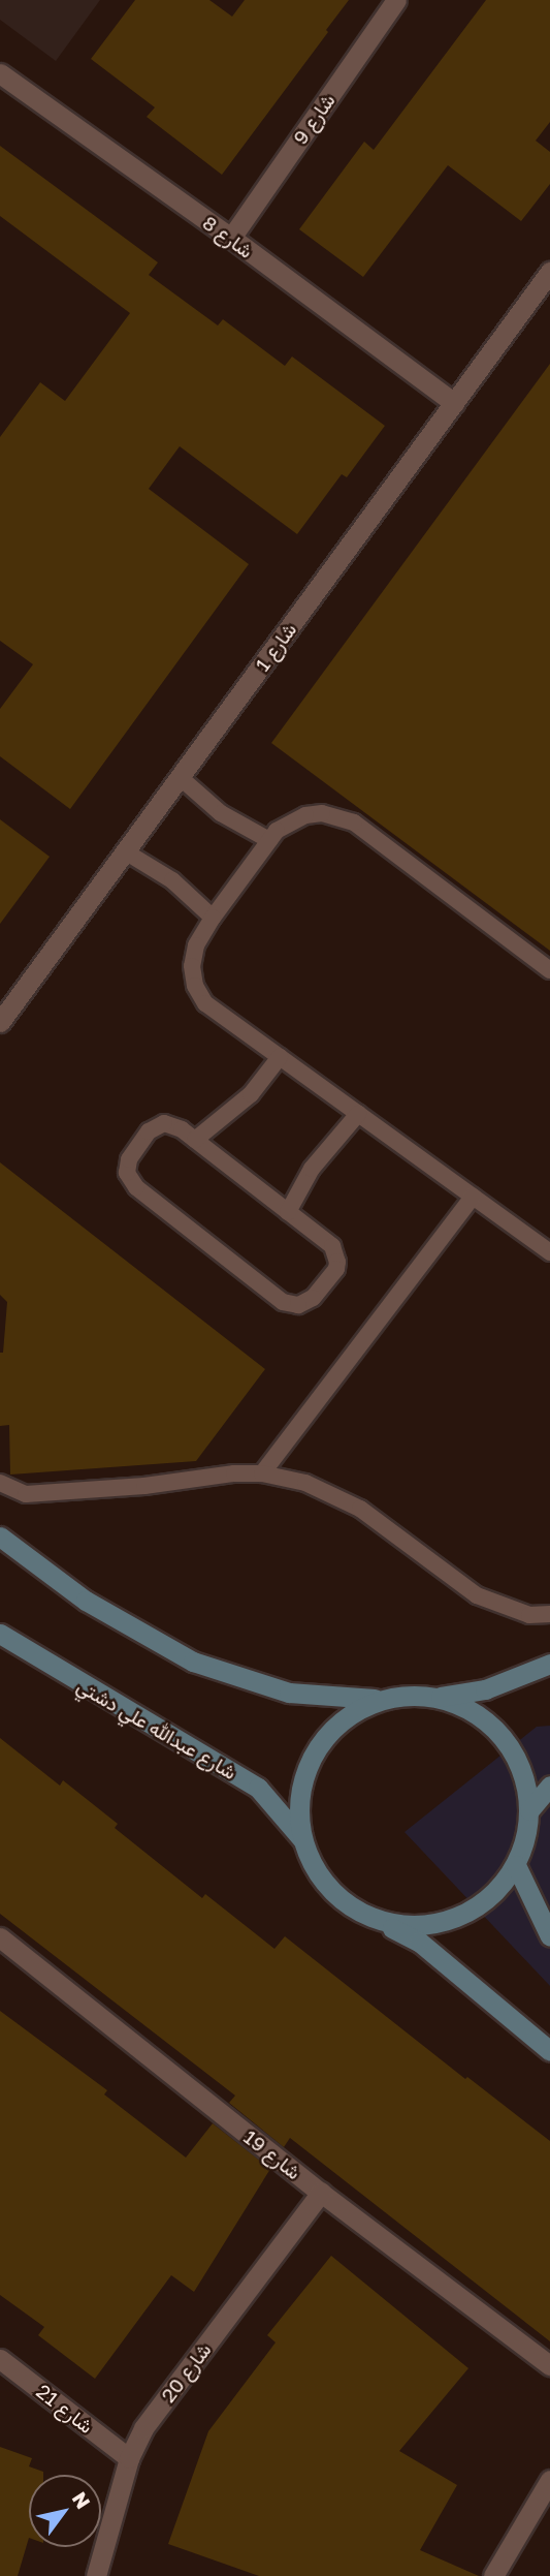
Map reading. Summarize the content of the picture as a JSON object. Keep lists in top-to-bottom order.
{
  "streets": {
    "main road": ["شارع عبدالله علي دشتي"],
    "street": [
      "شارع 9",
      "شارع 8",
      "شارع 1",
      "شارع 19",
      "شارع 20",
      "شارع 21"
    ]
  },
  "crossings": [
    ["شارع 9", "شارع 8"],
    ["شارع 8", "شارع 1"],
    ["شارع 19", "شارع 20"],
    ["شارع 20", "شارع 21"]
  ],
  "north": "top right"
}
